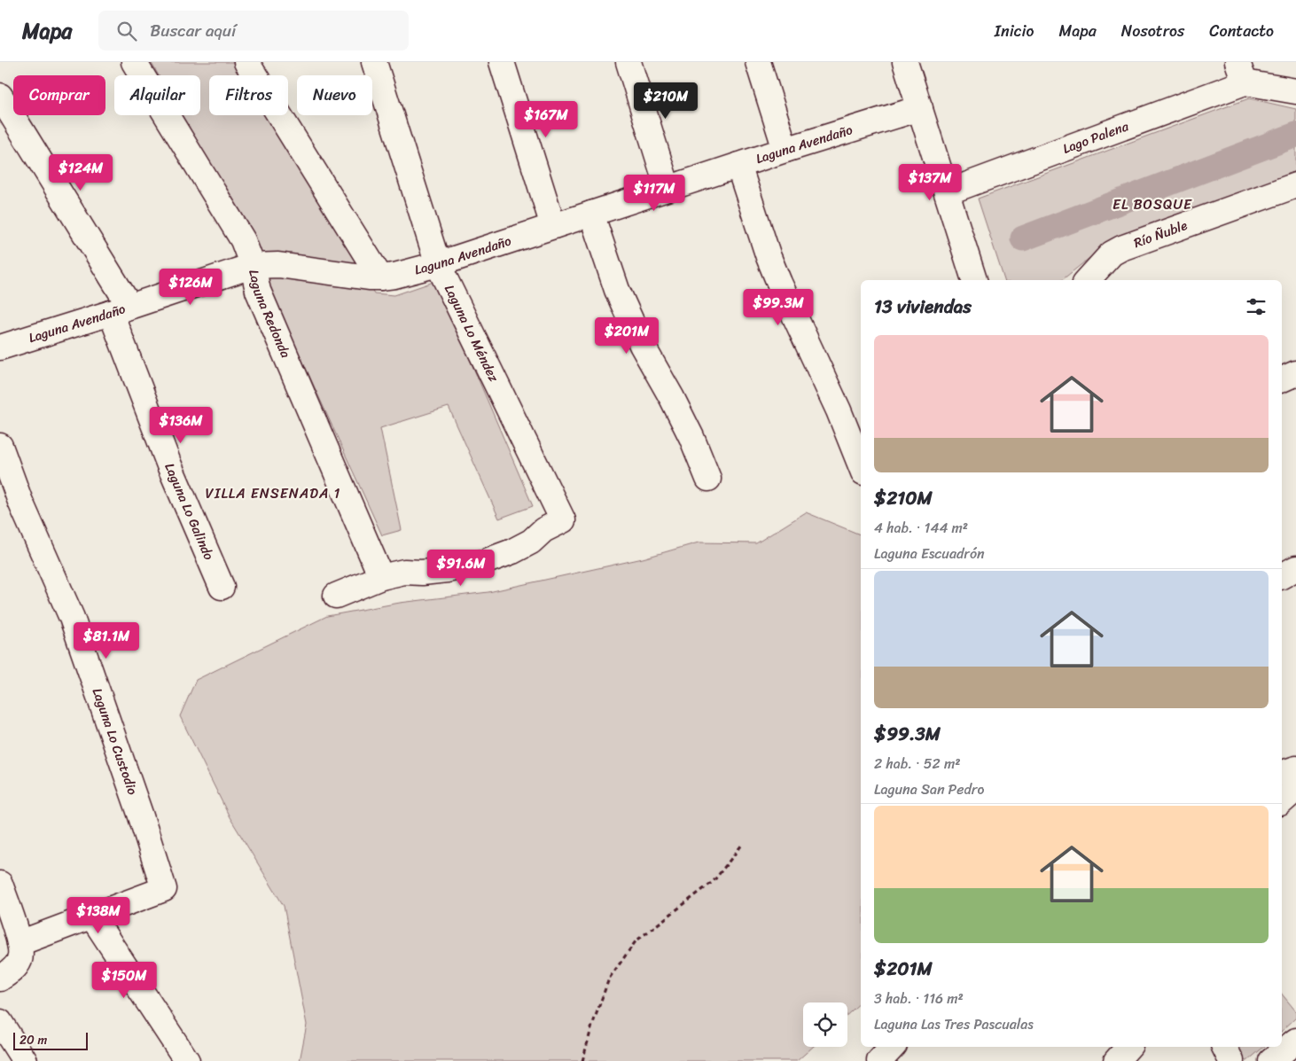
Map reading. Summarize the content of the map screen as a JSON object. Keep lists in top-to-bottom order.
{
  "streets": {
    "street": [
      "Lago Palena",
      "Laguna Avendaño",
      "Río Ñuble",
      "Laguna Redonda",
      "Laguna Lo Méndez",
      "Laguna Lo Galindo",
      "Laguna Lo Custodio"
    ]
  },
  "crossings": [
    ["Laguna Avendaño", "Laguna Redonda"],
    ["Laguna Avendaño", "Laguna Lo Méndez"],
    ["Laguna Avendaño", "Laguna Lo Galindo"],
    ["Laguna Redonda", "Laguna Lo Méndez"]
  ],
  "districts": ["EL BOSQUE", "VILLA ENSENADA 1"],
  "scale_bar": "20 m",
  "page": {
    "header": "Mapa",
    "search": "Buscar aquí",
    "nav": [
      "Inicio",
      "Mapa",
      "Nosotros",
      "Contacto"
    ],
    "chip": [
      "Comprar",
      "Alquilar",
      "Filtros",
      "Nuevo"
    ],
    "price": [
      "$210M",
      "$167M",
      "$124M",
      "$137M",
      "$117M",
      "$126M",
      "$99.3M",
      "$201M",
      "$136M",
      "$91.6M",
      "$81.1M",
      "$138M",
      "$150M"
    ],
    "heading": "13 viviendas",
    "list": [
      {
        "name": "$210M",
        "note": "4 hab. · 144 m² · Laguna Escuadrón"
      },
      {
        "name": "$99.3M",
        "note": "2 hab. · 52 m² · Laguna San Pedro"
      },
      {
        "name": "$201M",
        "note": "3 hab. · 116 m² · Laguna Las Tres Pascualas"
      }
    ],
    "scale": "20 m"
  }
}
